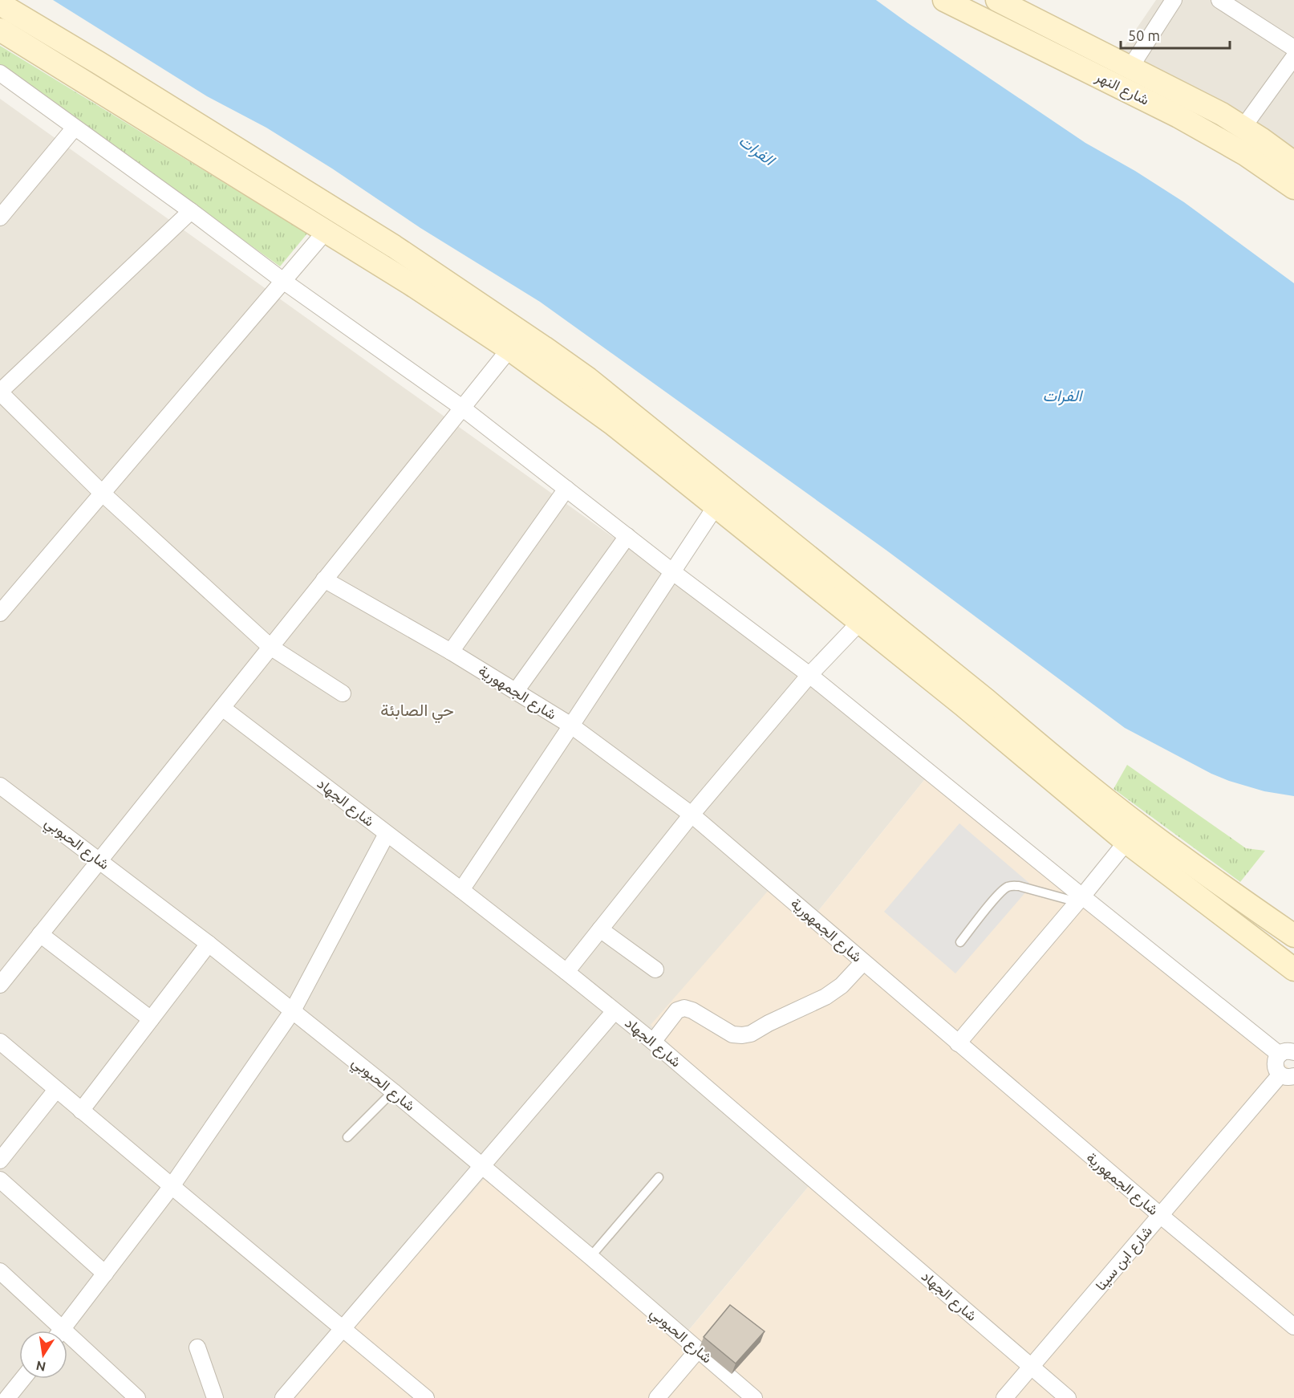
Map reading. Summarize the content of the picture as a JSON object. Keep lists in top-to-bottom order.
{
  "streets": {
    "main road": ["شارع النهر"],
    "street": [
      "شارع الجمهورية",
      "شارع الجهاد",
      "شارع الحبوبي",
      "شارع ابن سينا"
    ]
  },
  "crossings": [
    ["شارع الجمهورية", "شارع ابن سينا"],
    ["شارع الجهاد", "شارع ابن سينا"]
  ],
  "districts": ["حي الصابئة"],
  "water": ["الفرات"],
  "scale_bar": "50 m",
  "north": "bottom"
}
